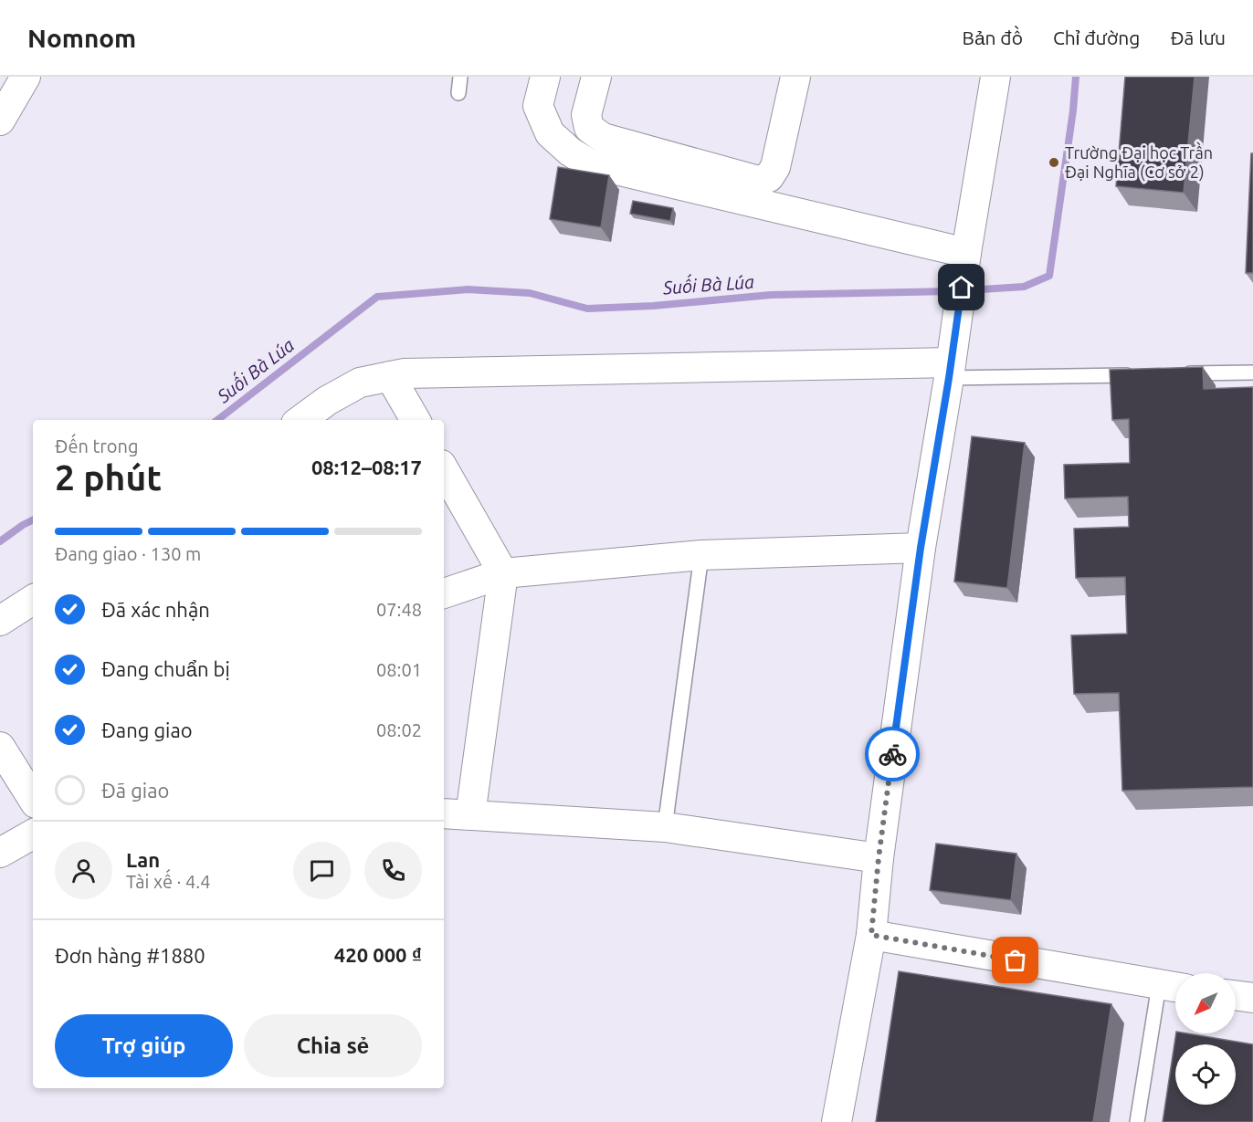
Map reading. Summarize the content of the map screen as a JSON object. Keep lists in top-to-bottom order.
{
  "water": ["Suối Bà Lúa"],
  "places": ["Trường Đại học Trần Đại Nghĩa (Cơ sở 2)"],
  "north": "bottom left",
  "page": {
    "header": "Nomnom",
    "nav": ["Bản đồ", "Chỉ đường", "Đã lưu"],
    "heading": ["2 phút", "Đến trong", "08:12–08:17"],
    "panel": [
      "Lan",
      "Tài xế · 4.4",
      "Đơn hàng #1880",
      "420 000 ₫"
    ],
    "bar": "Đang giao · 130 m",
    "list": [
      ["Đã xác nhận", "07:48"],
      ["Đang chuẩn bị", "08:01"],
      ["Đang giao", "08:02"],
      "Đã giao"
    ],
    "buttons": ["Trợ giúp", "Chia sẻ"]
  }
}
